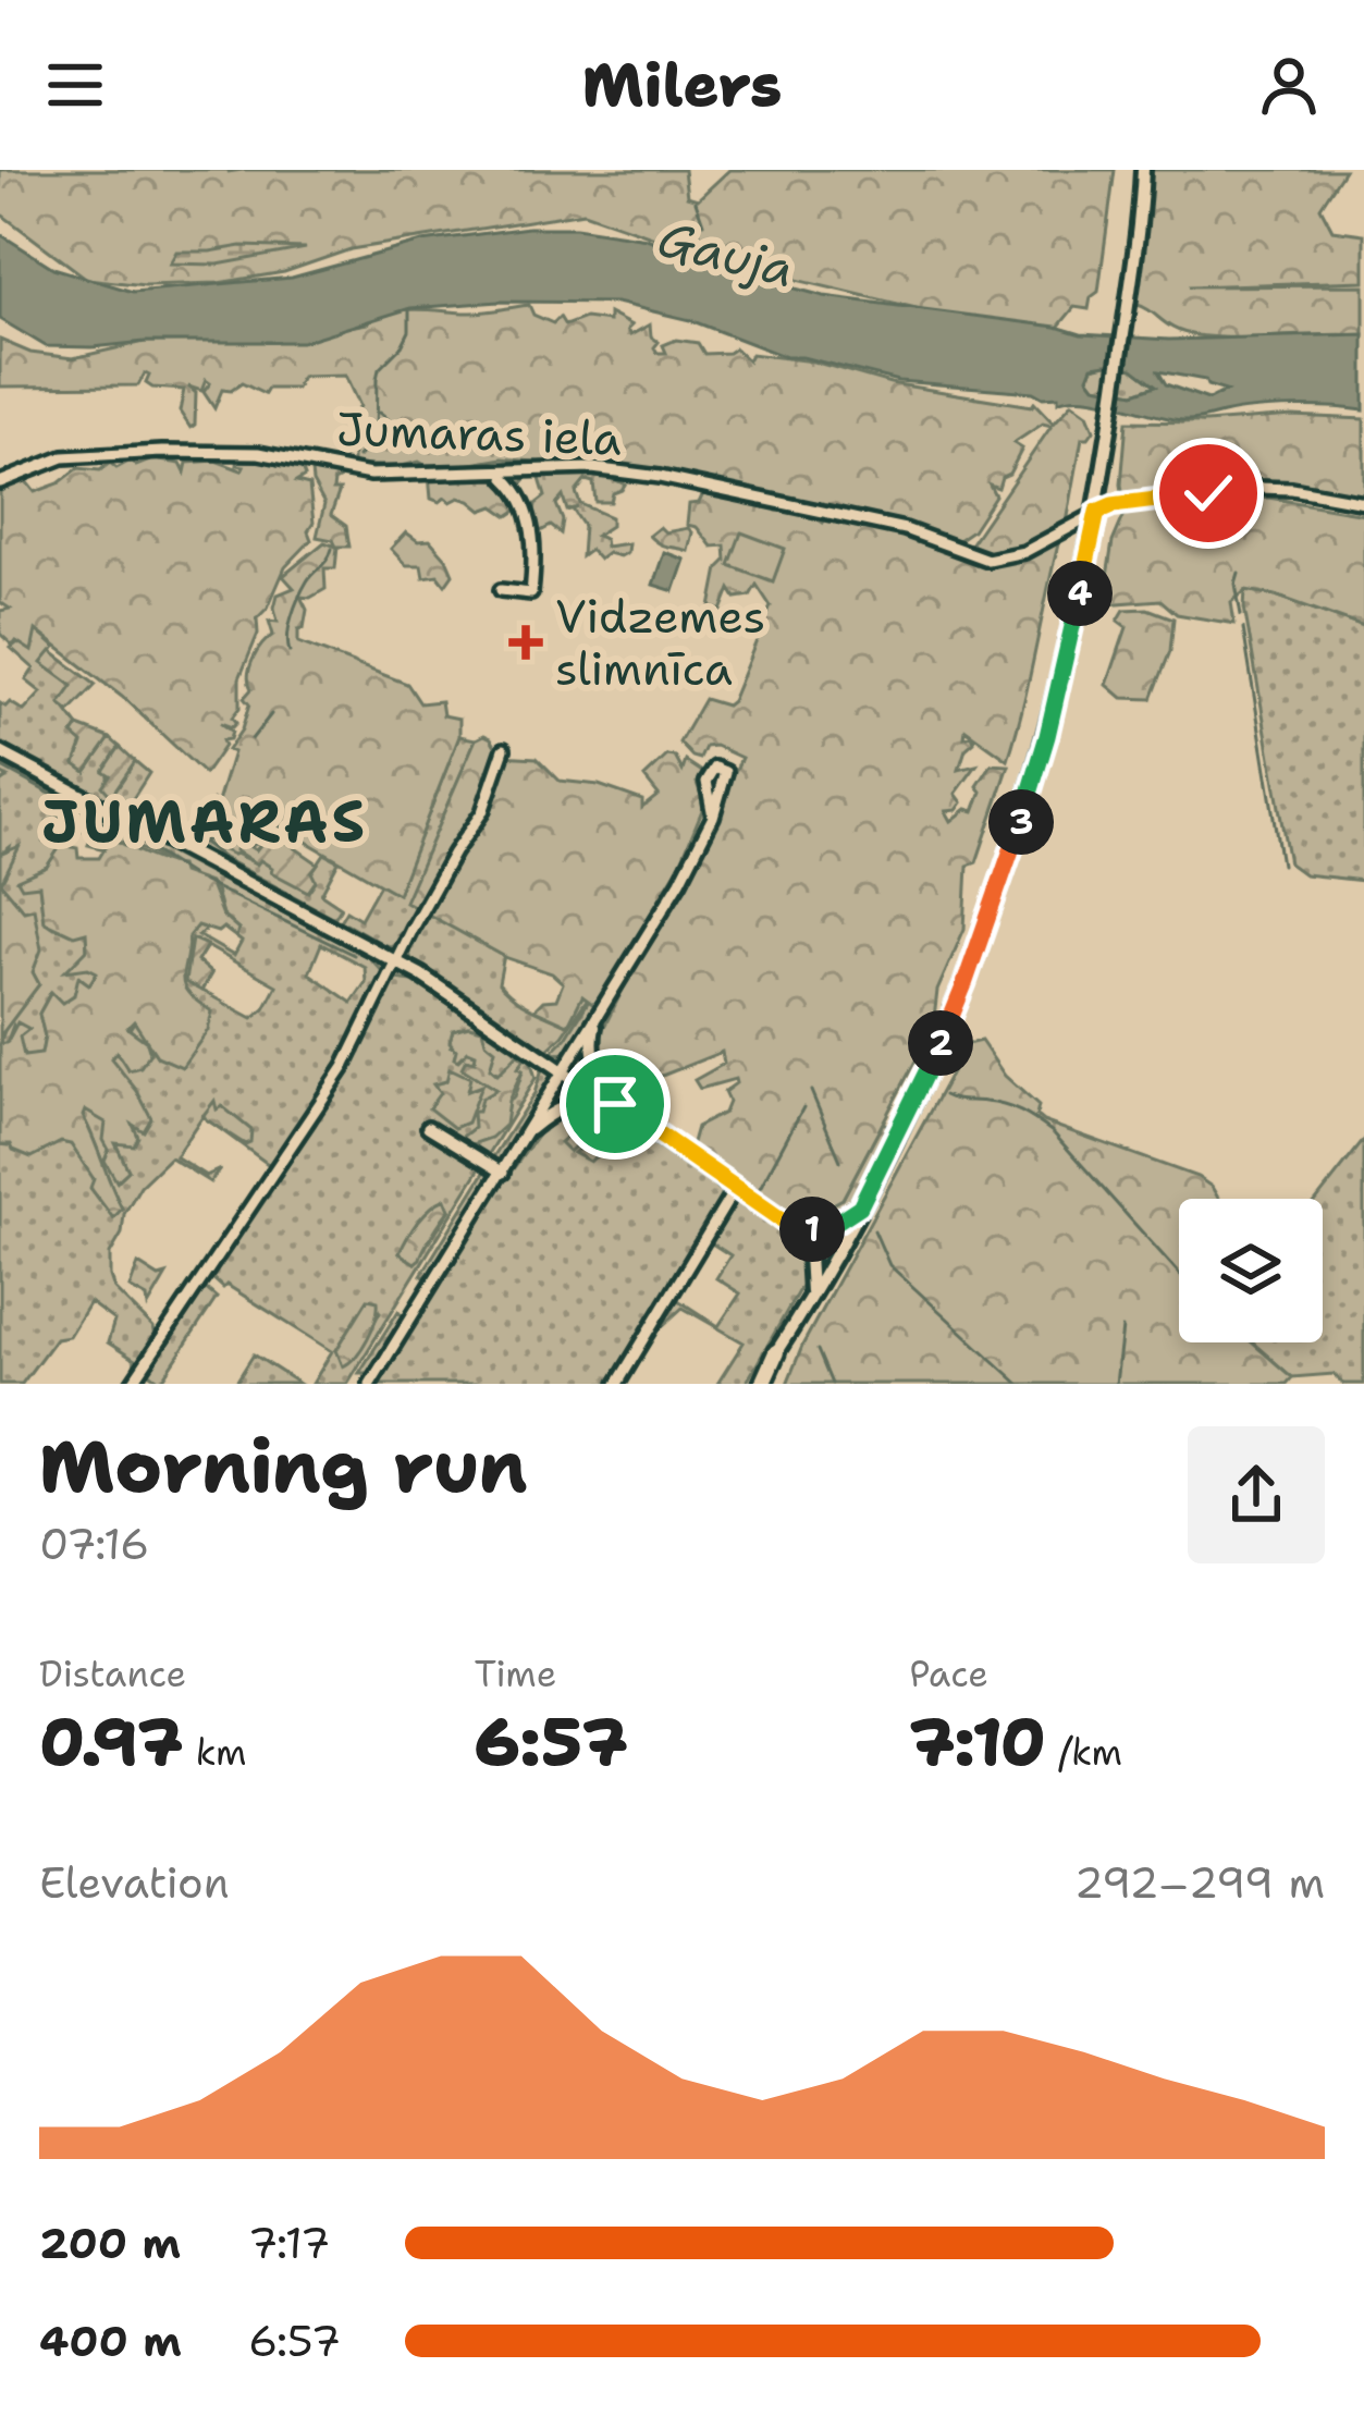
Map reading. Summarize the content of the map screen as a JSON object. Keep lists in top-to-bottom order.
{
  "streets": {
    "street": ["Jumaras iela"]
  },
  "districts": ["JUMARAS"],
  "water": ["Gauja"],
  "places": {
    "health": ["Vidzemes slimnīca"]
  },
  "page": {
    "header": "Milers",
    "pins": [
      "4",
      "3",
      "2",
      "1"
    ],
    "heading": ["Morning run", "07:16"],
    "stats": [
      ["Distance", "0.97 km"],
      ["Time", "6:57"],
      ["Pace", "7:10 /km"]
    ],
    "chart": ["Elevation", "292–299 m"],
    "list": [
      {
        "name": "200 m",
        "note": "7:17"
      },
      {
        "name": "400 m",
        "note": "6:57"
      }
    ]
  }
}
